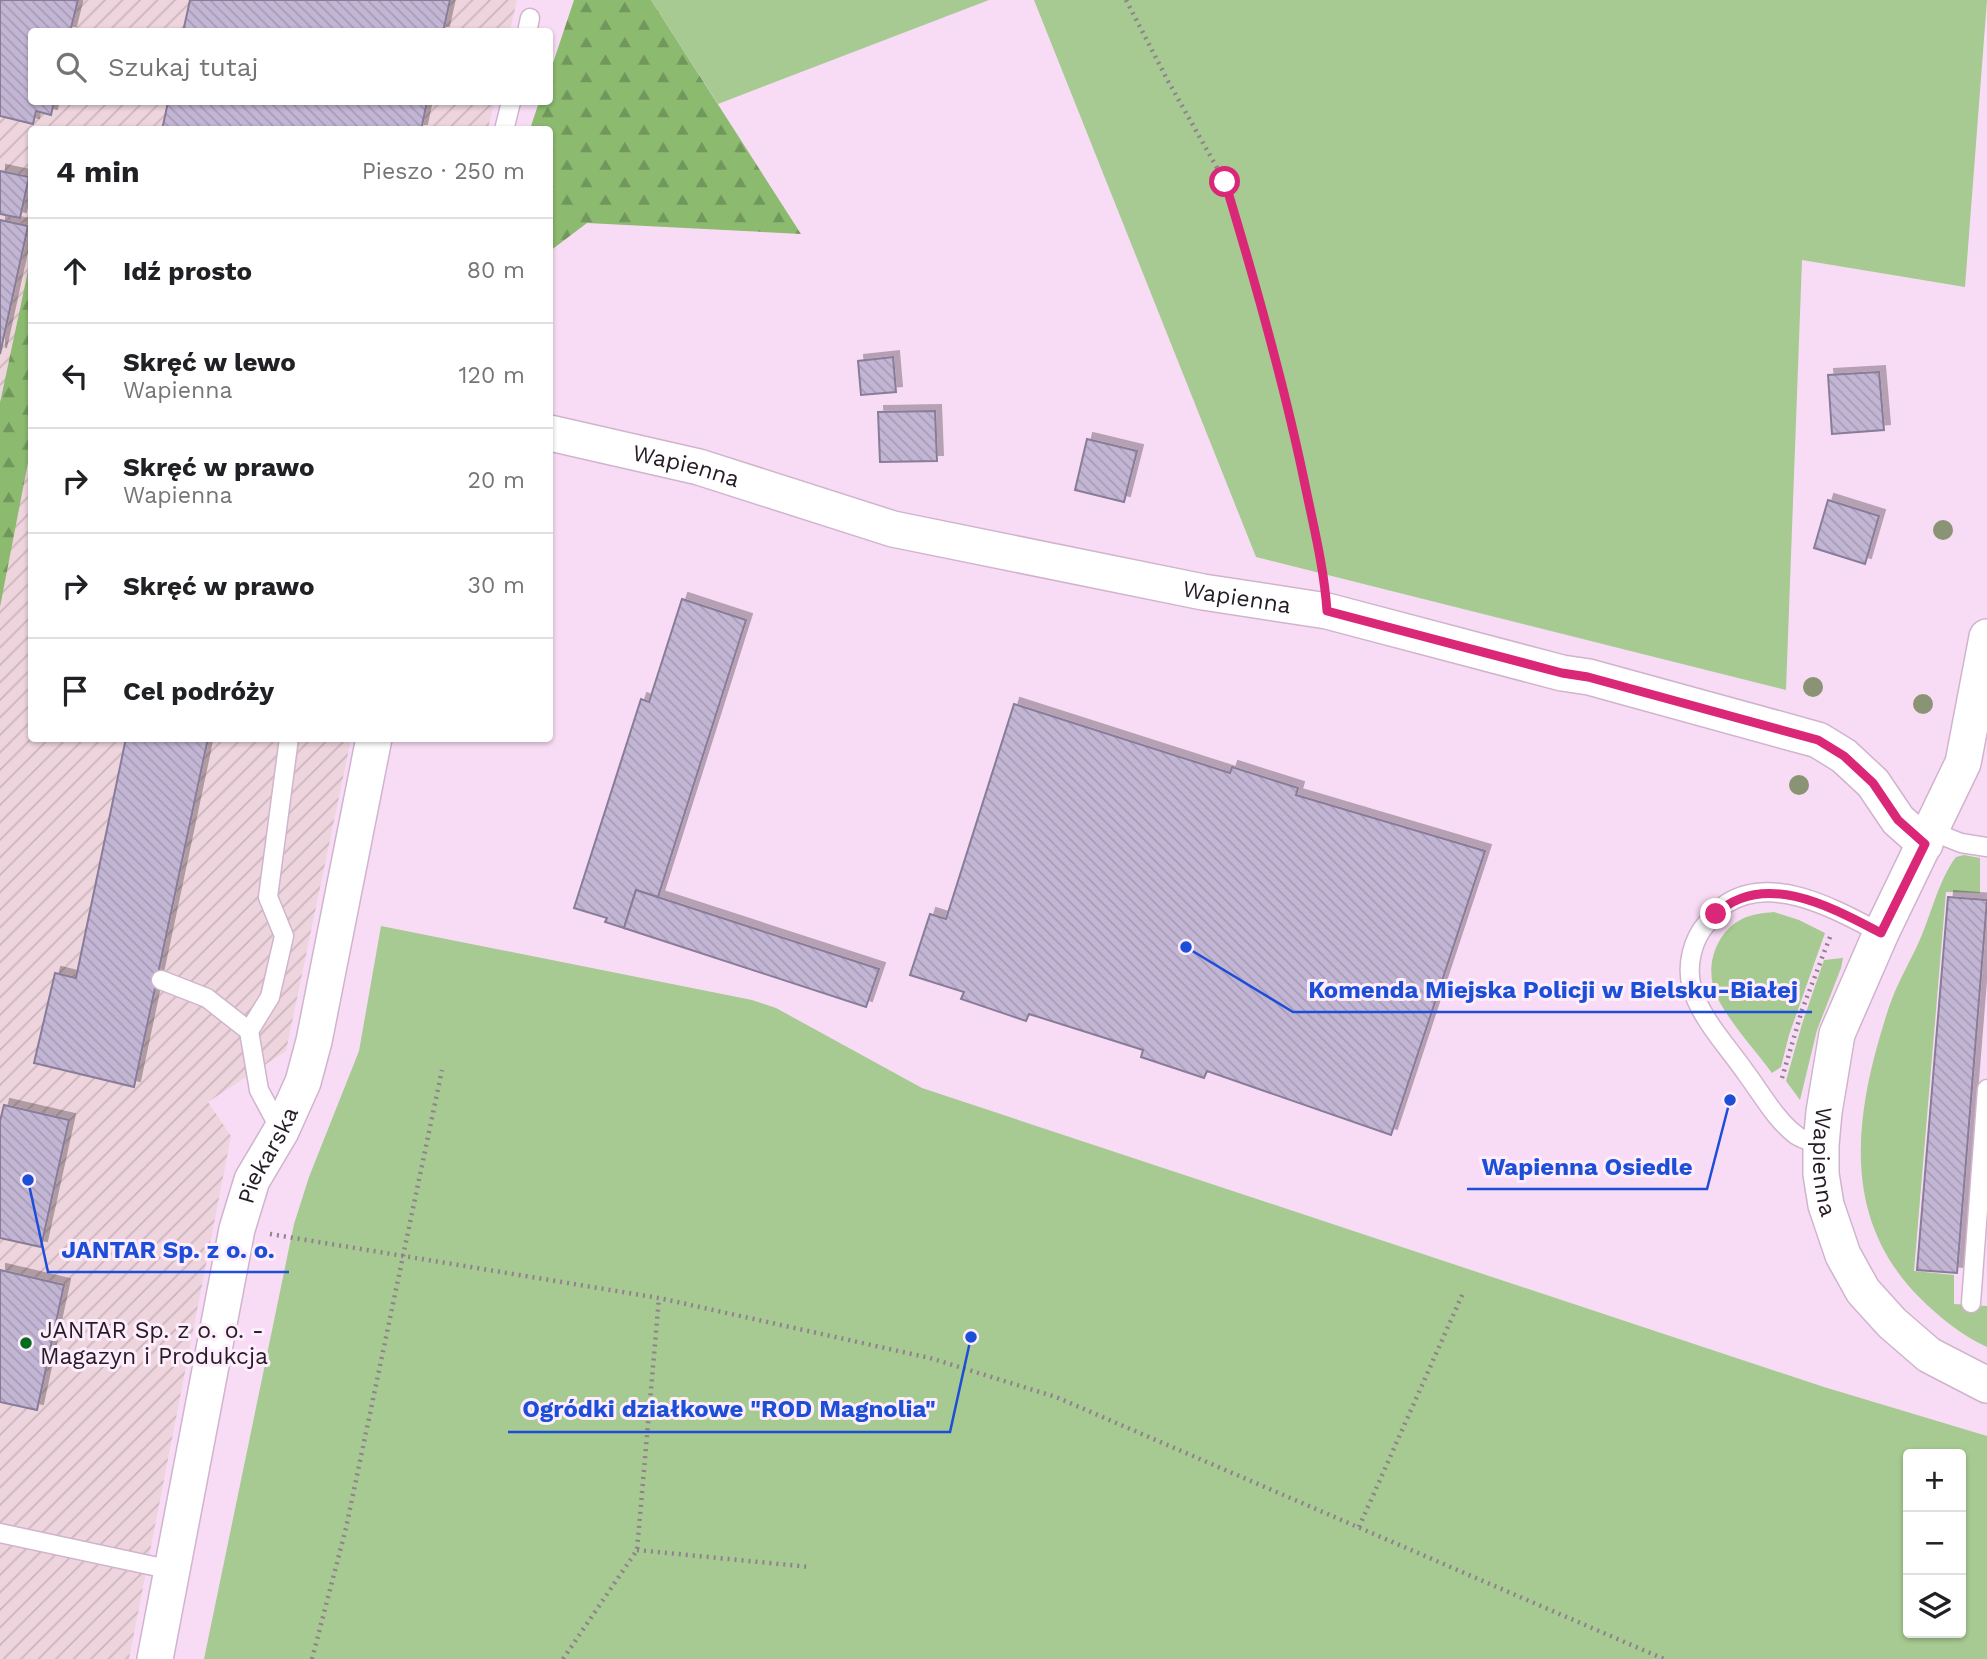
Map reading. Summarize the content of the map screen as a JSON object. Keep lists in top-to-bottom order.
{
  "streets": {
    "street": ["Wapienna", "Piekarska"]
  },
  "places": [
    "Komenda Miejska Policji w Bielsku-Białej",
    "Wapienna Osiedle",
    "JANTAR Sp. z o. o.",
    "Ogródki działkowe \"ROD Magnolia\"",
    "JANTAR Sp. z o. o. - Magazyn i Produkcja"
  ],
  "page": {
    "search": "Szukaj tutaj",
    "heading": ["4 min", "Pieszo · 250 m"],
    "list": [
      ["Idź prosto", "80 m"],
      ["Skręć w lewo", "Wapienna", "120 m"],
      ["Skręć w prawo", "Wapienna", "20 m"],
      ["Skręć w prawo", "30 m"],
      "Cel podróży"
    ],
    "map_buttons": ["+", "−"]
  }
}
